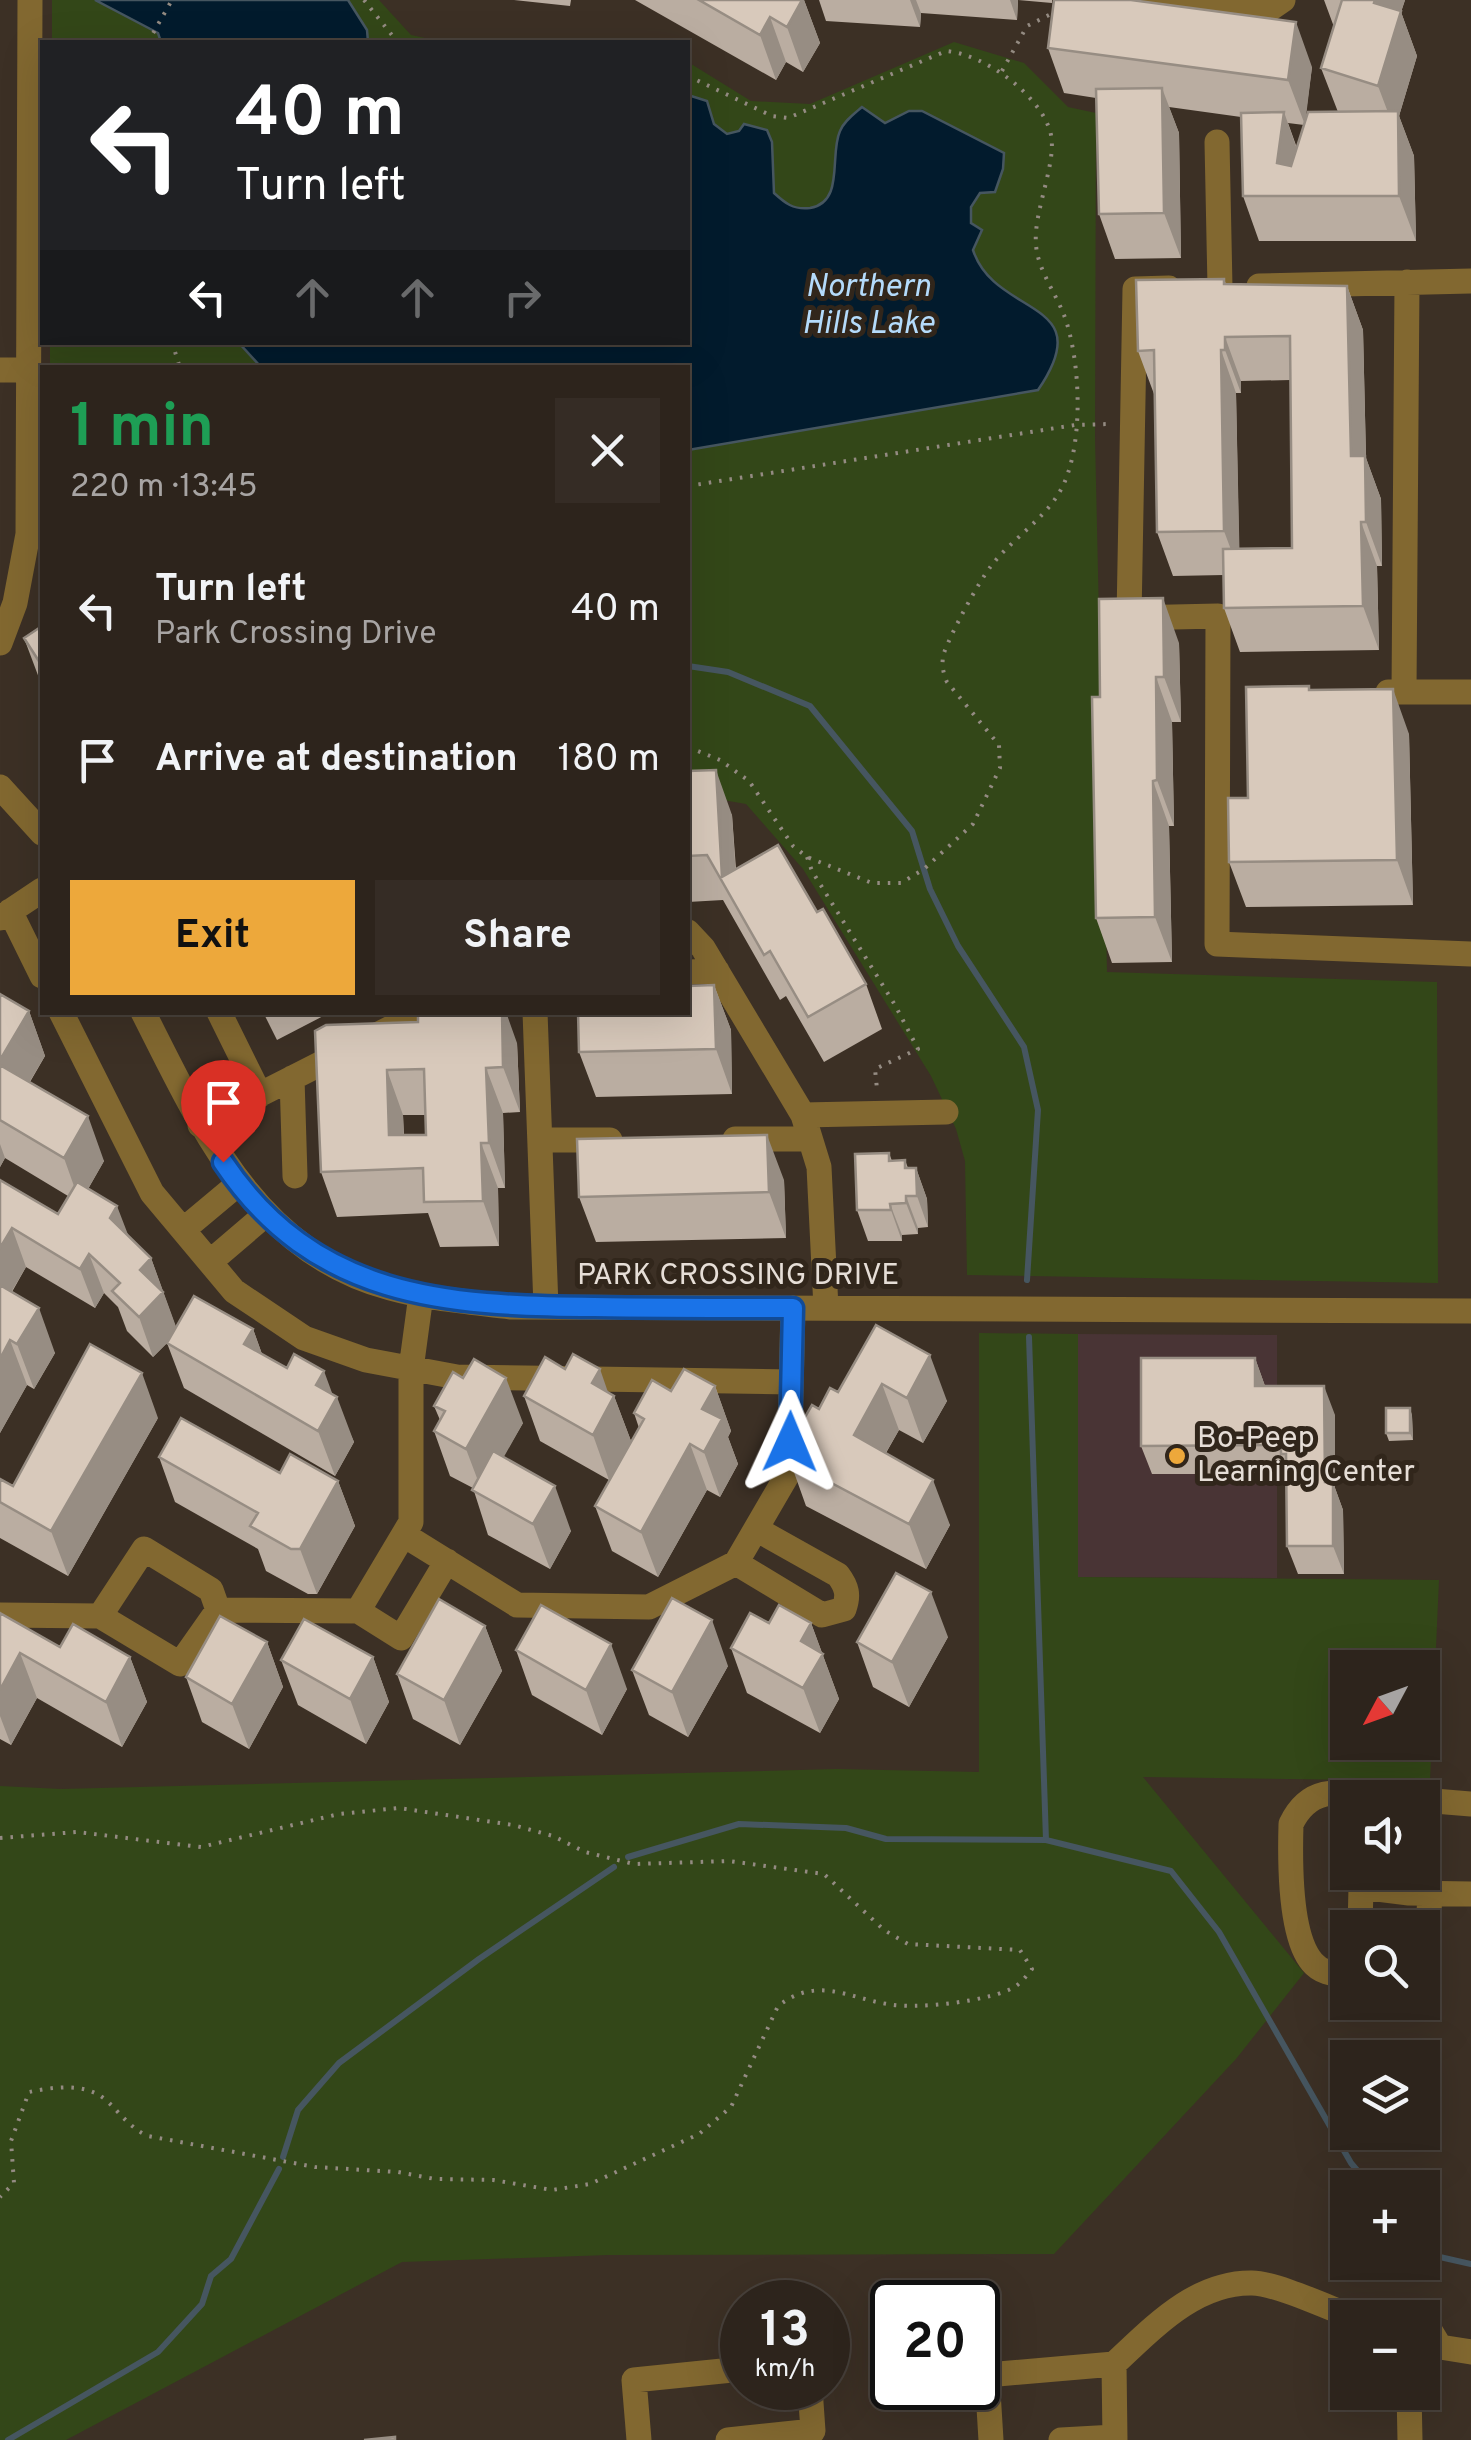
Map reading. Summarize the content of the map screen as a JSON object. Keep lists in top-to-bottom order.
{
  "streets": {
    "street": ["PARK CROSSING DRIVE"]
  },
  "water": ["Northern Hills Lake"],
  "places": ["Bo-Peep Learning Center"],
  "north": "bottom left",
  "page": {
    "turn": ["40 m", "Turn left"],
    "heading": ["1 min", "220 m · 13:45"],
    "list": [
      {
        "name": "Turn left",
        "note": "Park Crossing Drive",
        "value": "40 m"
      },
      {
        "name": "Arrive at destination",
        "value": "180 m"
      }
    ],
    "buttons": ["Exit", "Share"],
    "map_buttons": ["+", "−"],
    "speed": "13 km/h",
    "limit": "20"
  }
}
